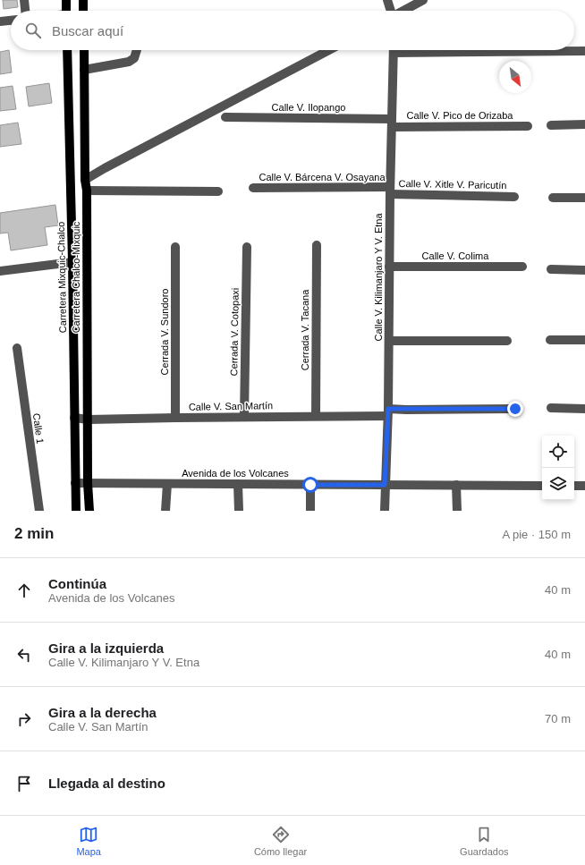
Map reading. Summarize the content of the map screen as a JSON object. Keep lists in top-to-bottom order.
{
  "streets": {
    "main road": ["Carretera Mixquic-Chalco", "Carretera Chalco-Mixquic"],
    "street": [
      "Calle V. Ilopango",
      "Calle V. Pico de Orizaba",
      "Calle V. Bárcena V. Osayana",
      "Calle V. Xitle V. Paricutín",
      "Calle V. Colima",
      "Calle V. Kilimanjaro Y V. Etna",
      "Cerrada V. Tacana",
      "Cerrada V. Sundoro",
      "Cerrada V. Cotopaxi",
      "Calle V. San Martín",
      "Calle 1",
      "Avenida de los Volcanes"
    ]
  },
  "crossings": [
    ["Calle V. Ilopango", "Calle V. Pico de Orizaba"],
    ["Calle V. Ilopango", "Calle V. Kilimanjaro Y V. Etna"],
    ["Calle V. Pico de Orizaba", "Calle V. Kilimanjaro Y V. Etna"],
    ["Calle V. Bárcena V. Osayana", "Calle V. Xitle V. Paricutín"],
    ["Calle V. Bárcena V. Osayana", "Calle V. Kilimanjaro Y V. Etna"],
    ["Calle V. Xitle V. Paricutín", "Calle V. Kilimanjaro Y V. Etna"],
    ["Calle V. Colima", "Calle V. Kilimanjaro Y V. Etna"],
    ["Carretera Mixquic-Chalco", "Calle V. San Martín"],
    ["Carretera Mixquic-Chalco", "Avenida de los Volcanes"],
    ["Carretera Chalco-Mixquic", "Calle V. San Martín"],
    ["Carretera Chalco-Mixquic", "Avenida de los Volcanes"],
    ["Calle V. Kilimanjaro Y V. Etna", "Calle V. San Martín"],
    ["Calle V. Kilimanjaro Y V. Etna", "Avenida de los Volcanes"],
    ["Cerrada V. Tacana", "Calle V. San Martín"],
    ["Cerrada V. Sundoro", "Calle V. San Martín"],
    ["Cerrada V. Cotopaxi", "Calle V. San Martín"]
  ],
  "north": "bottom right",
  "page": {
    "search": "Buscar aquí",
    "heading": ["2 min", "A pie · 150 m"],
    "list": [
      ["Continúa", "Avenida de los Volcanes", "40 m"],
      ["Gira a la izquierda", "Calle V. Kilimanjaro Y V. Etna", "40 m"],
      ["Gira a la derecha", "Calle V. San Martín", "70 m"],
      "Llegada al destino"
    ],
    "nav": ["Mapa", "Cómo llegar", "Guardados"]
  }
}
